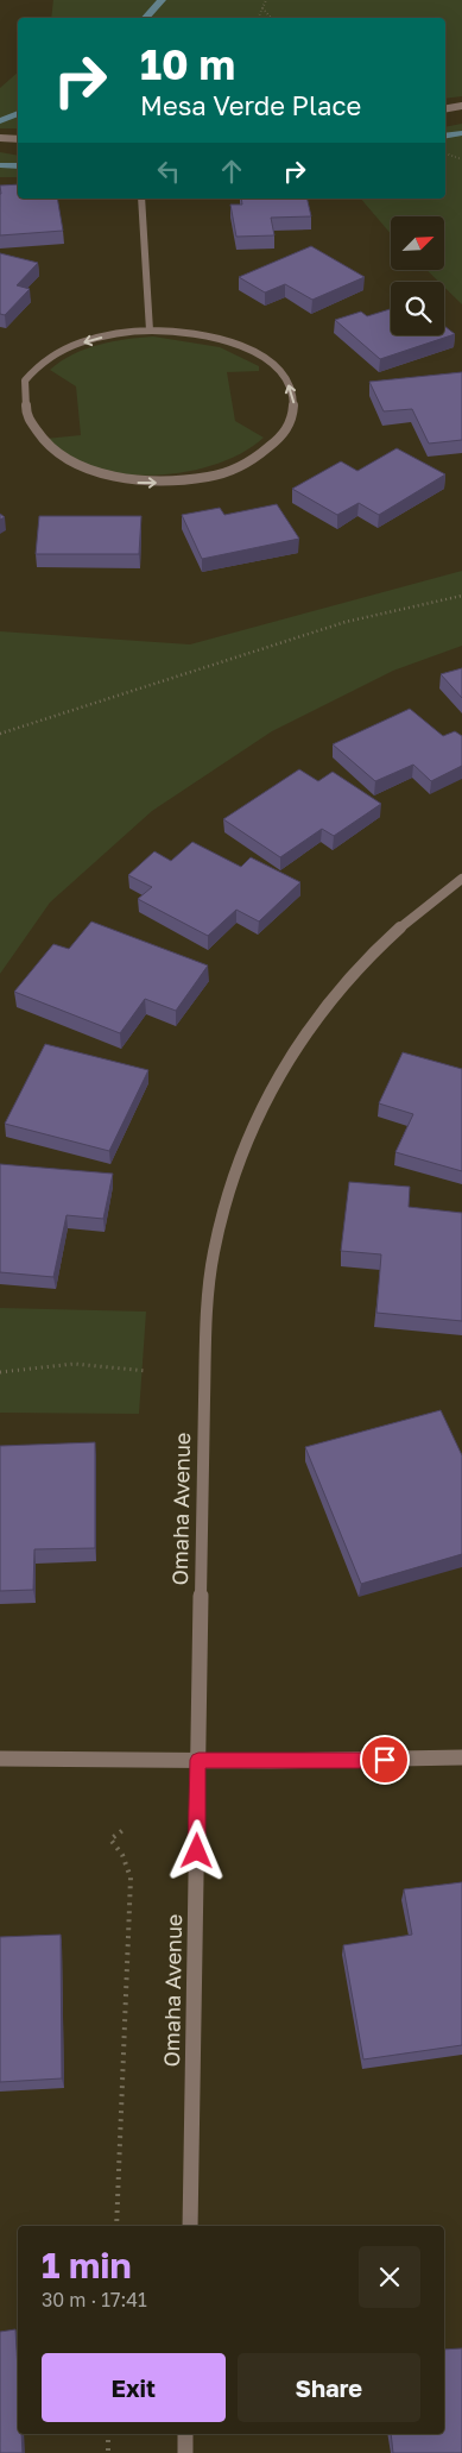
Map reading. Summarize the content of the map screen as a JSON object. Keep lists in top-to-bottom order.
{
  "streets": {
    "street": ["Omaha Avenue"]
  },
  "north": "top right",
  "page": {
    "turn": ["10 m", "Mesa Verde Place"],
    "heading": ["1 min", "30 m · 17:41"],
    "buttons": ["Exit", "Share"]
  }
}
